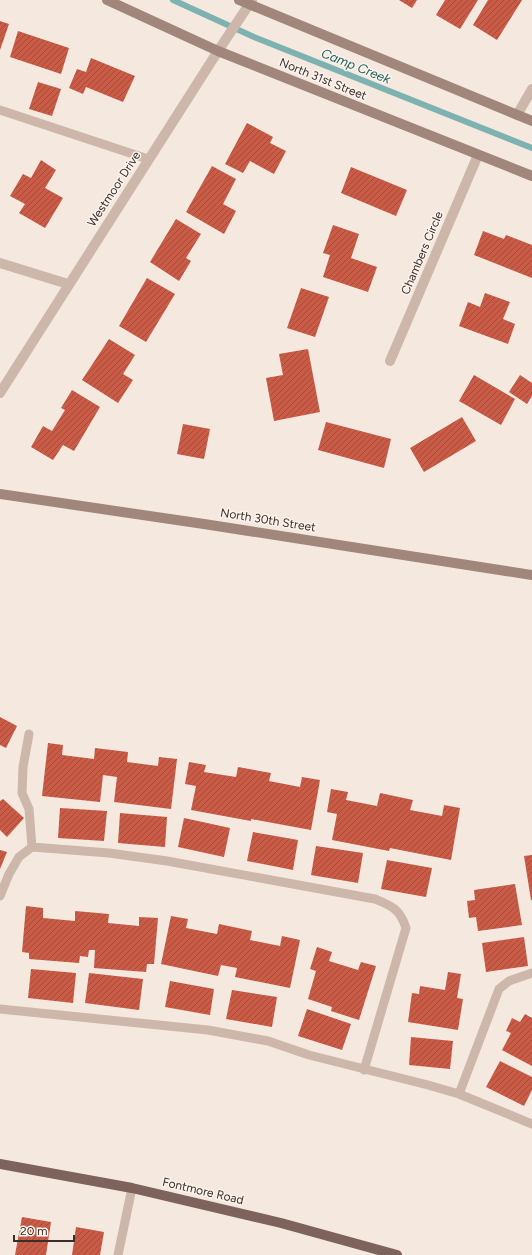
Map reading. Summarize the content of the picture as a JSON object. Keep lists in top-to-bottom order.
{
  "streets": {
    "main road": ["North 31st Street", "North 30th Street", "Fontmore Road"],
    "street": ["Westmoor Drive", "Chambers Circle"]
  },
  "crossings": [
    ["North 31st Street", "Westmoor Drive"],
    ["North 31st Street", "Chambers Circle"]
  ],
  "water": ["Camp Creek"],
  "scale_bar": "20 m"
}
